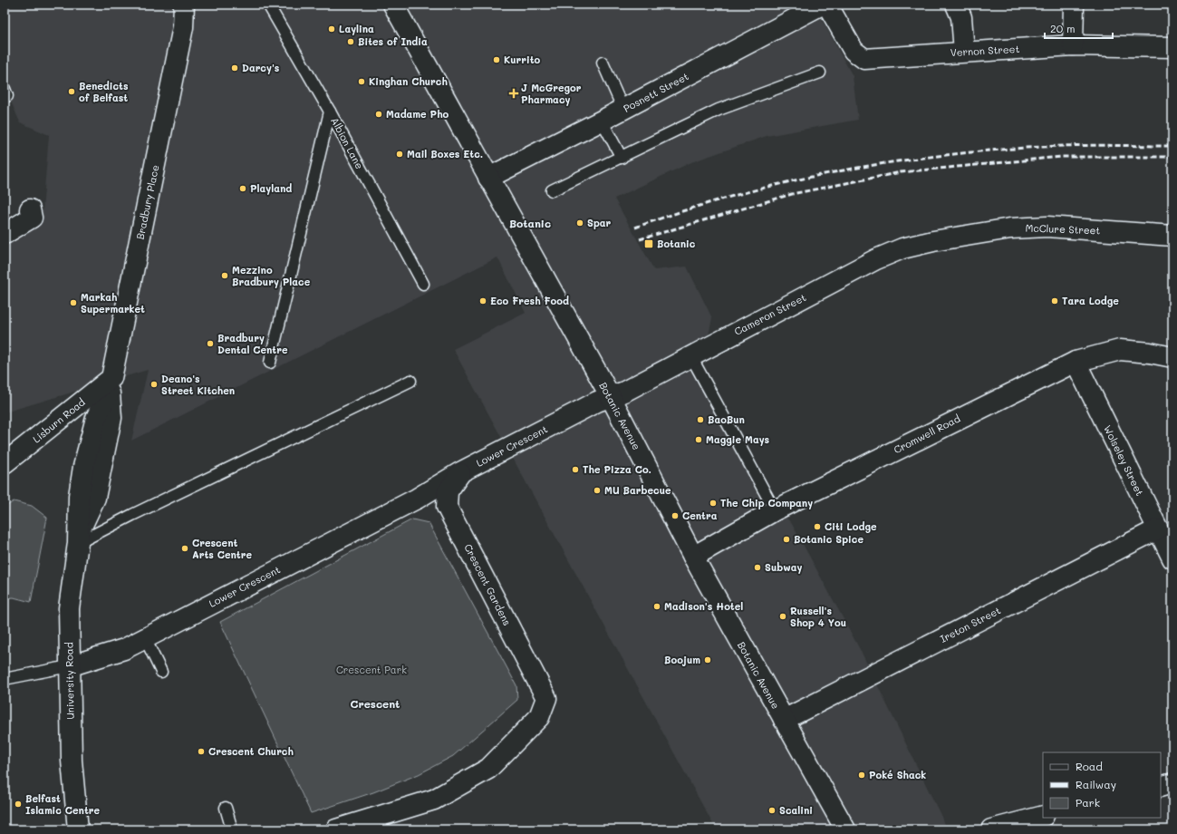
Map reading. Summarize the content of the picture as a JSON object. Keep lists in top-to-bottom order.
{
  "streets": {
    "street": [
      "Vernon Street",
      "Posnett Street",
      "Bradbury Place",
      "McClure Street",
      "Cameron Street",
      "Botanic Avenue",
      "Lisburn Road",
      "Cromwell Road",
      "Lower Crescent",
      "Wolseley Street",
      "Crescent Gardens",
      "Ireton Street",
      "University Road"
    ],
    "lane": ["Albion Lane"]
  },
  "crossings": [
    ["Posnett Street", "Botanic Avenue"],
    ["Bradbury Place", "Lisburn Road"],
    ["Bradbury Place", "University Road"],
    ["McClure Street", "Cameron Street"],
    ["Cameron Street", "Botanic Avenue"],
    ["Cameron Street", "Lower Crescent"],
    ["Botanic Avenue", "Cromwell Road"],
    ["Botanic Avenue", "Lower Crescent"],
    ["Botanic Avenue", "Ireton Street"],
    ["Lisburn Road", "University Road"],
    ["Cromwell Road", "Wolseley Street"],
    ["Lower Crescent", "University Road"],
    ["Wolseley Street", "Ireton Street"]
  ],
  "districts": ["Botanic", "Crescent"],
  "parks": ["Crescent Park"],
  "places": {
    "other": [
      "Laylina",
      "Bites of India",
      "Kurrito",
      "Darcy's",
      "Kinghan Church",
      "Benedicts of Belfast",
      "Madame Pho",
      "Mail Boxes Etc.",
      "Playland",
      "Spar",
      "Mezzino Bradbury Place",
      "Eco Fresh Food",
      "Tara Lodge",
      "Markah Supermarket",
      "Bradbury Dental Centre",
      "Deano's Street Kitchen",
      "BaoBun",
      "Maggie Mays",
      "The Pizza Co.",
      "MU Barbecue",
      "The Chip Company",
      "Centra",
      "Citi Lodge",
      "Botanic Spice",
      "Crescent Arts Centre",
      "Subway",
      "Madison's Hotel",
      "Russell's Shop 4 You",
      "Boojum",
      "Crescent Church",
      "Poké Shack",
      "Belfast Islamic Centre",
      "Scalini"
    ],
    "health": ["J McGregor Pharmacy"],
    "transit": ["Botanic"]
  },
  "legend": ["Road", "Railway", "Park"],
  "scale_bar": "20 m"
}
